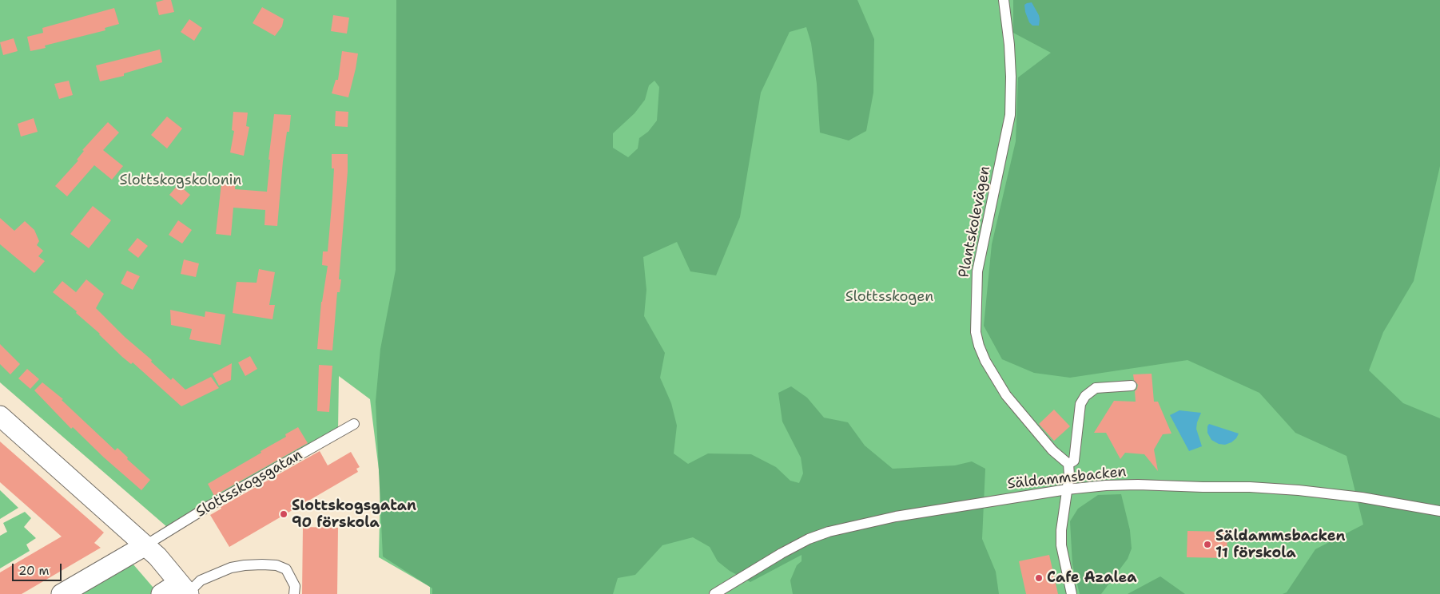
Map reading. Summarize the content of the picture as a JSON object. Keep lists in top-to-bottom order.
{
  "streets": {
    "lane": ["Plantskolevägen", "Säldammsbacken", "Slottsskogsgatan"]
  },
  "parks": ["Slottskogskolonin", "Slottsskogen"],
  "places": ["Slottskogsgatan 90 förskola", "Säldammsbacken 11 förskola", "Cafe Azalea"],
  "scale_bar": "20 m"
}
